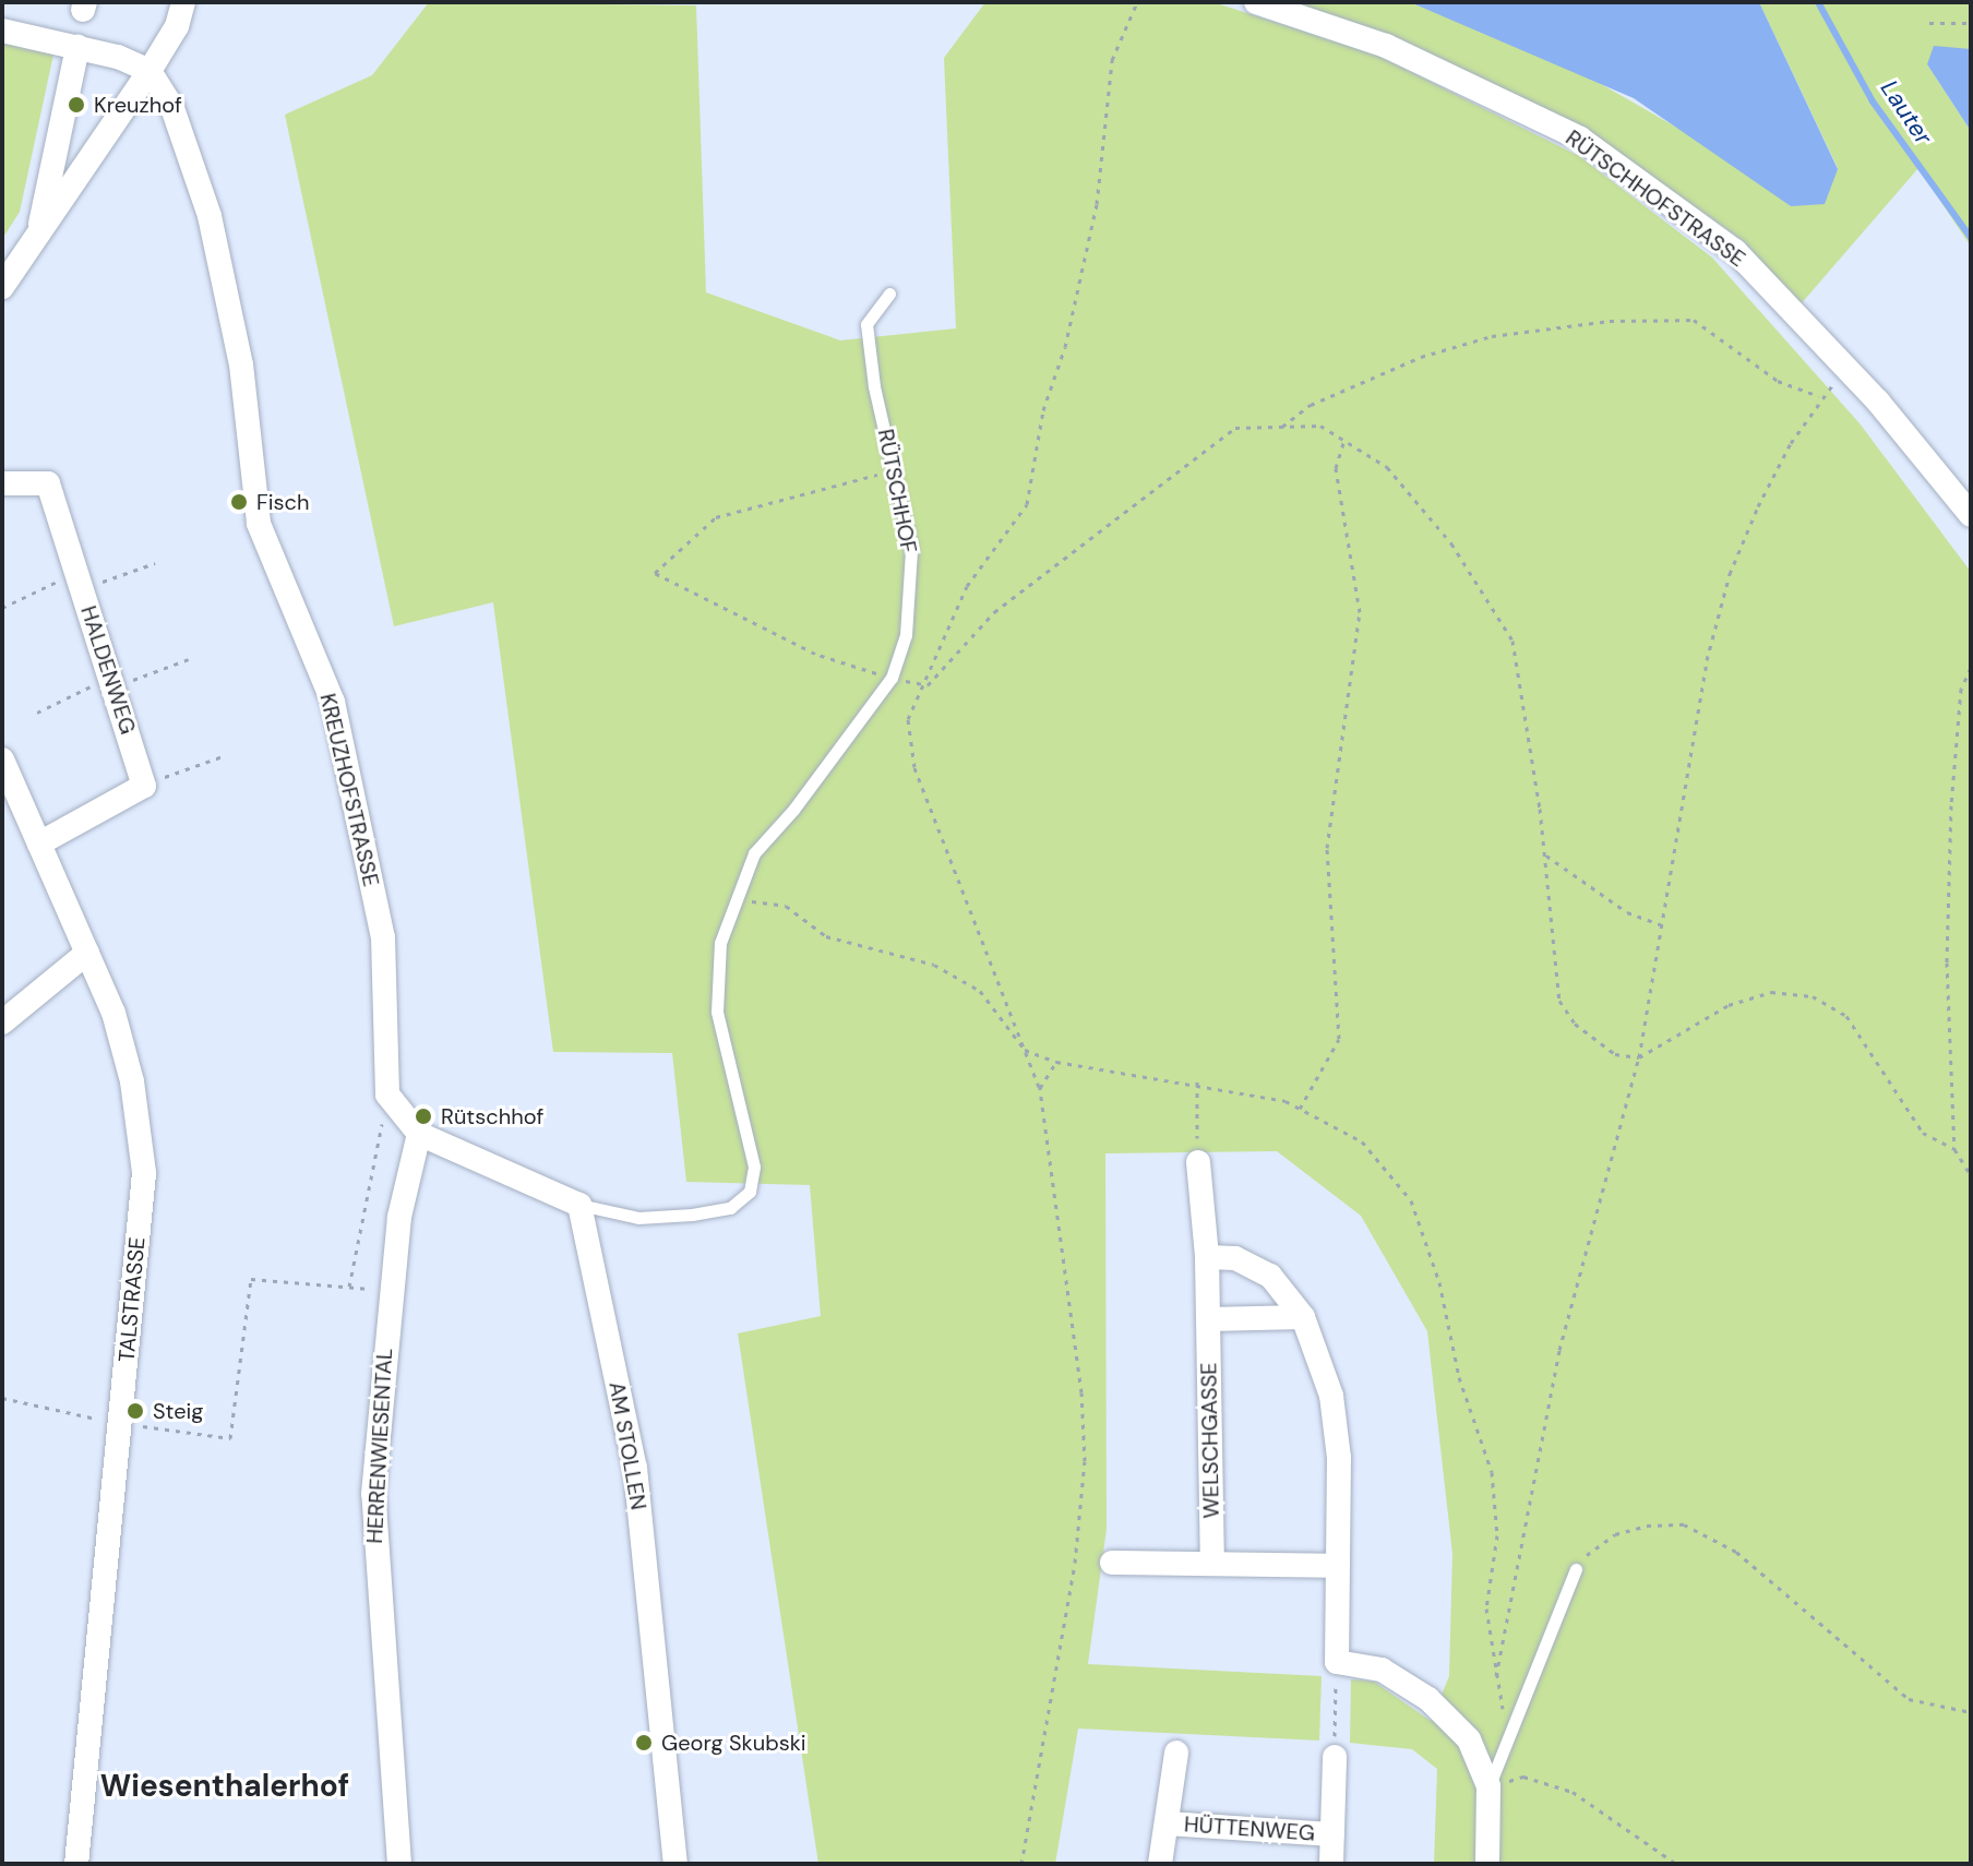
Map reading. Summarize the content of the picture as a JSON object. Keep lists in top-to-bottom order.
{
  "streets": {
    "street": [
      "RÜTSCHHOFSTRASSE",
      "HALDENWEG",
      "KREUZHOFSTRASSE",
      "TALSTRASSE",
      "WELSCHGASSE",
      "HERRENWIESENTAL",
      "AM STOLLEN",
      "HÜTTENWEG"
    ],
    "lane": ["RÜTSCHHOF"]
  },
  "crossings": [
    ["RÜTSCHHOF", "AM STOLLEN"]
  ],
  "districts": ["Wiesenthalerhof"],
  "water": ["Lauter"],
  "places": [
    "Kreuzhof",
    "Fisch",
    "Rütschhof",
    "Steig",
    "Georg Skubski"
  ]
}
